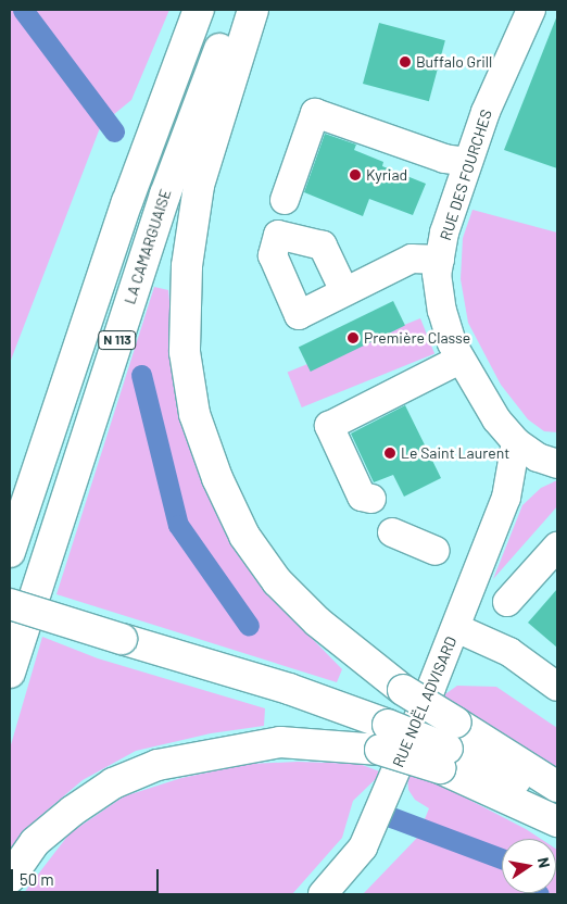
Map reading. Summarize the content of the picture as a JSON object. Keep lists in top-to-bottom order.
{
  "streets": {
    "highway": ["LA CAMARGUAISE", "N 113"],
    "street": ["RUE DES FOURCHES", "RUE NOËL ADVISARD"]
  },
  "crossings": [
    ["RUE DES FOURCHES", "RUE NOËL ADVISARD"]
  ],
  "places": [
    "Buffalo Grill",
    "Kyriad",
    "Première Classe",
    "Le Saint Laurent"
  ],
  "scale_bar": "50 m",
  "north": "right"
}
